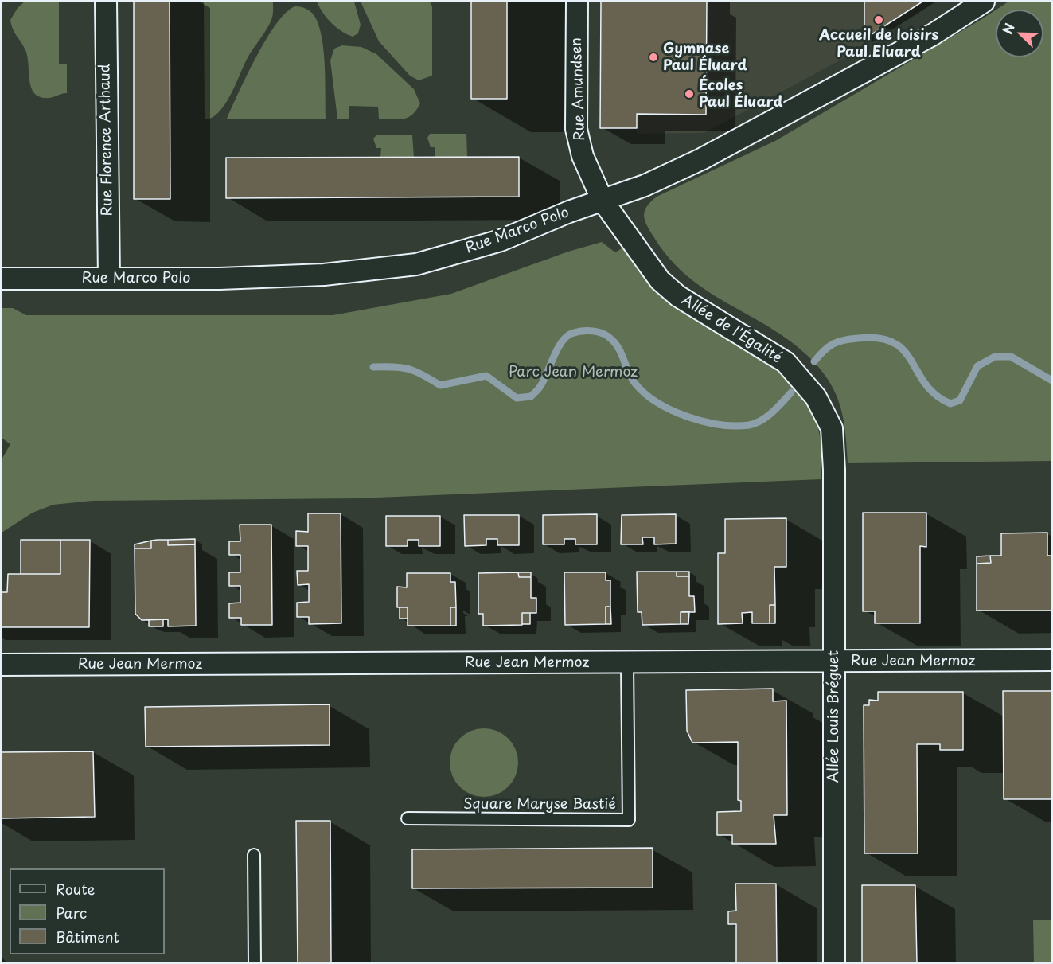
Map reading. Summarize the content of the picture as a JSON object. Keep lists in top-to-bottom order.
{
  "streets": {
    "street": [
      "Rue Amundsen",
      "Rue Florence Arthaud",
      "Rue Marco Polo",
      "Allée de l'Égalité",
      "Rue Jean Mermoz",
      "Allée Louis Bréguet"
    ],
    "lane": ["Square Maryse Bastié"]
  },
  "crossings": [
    ["Rue Amundsen", "Rue Marco Polo"],
    ["Rue Amundsen", "Allée de l'Égalité"],
    ["Rue Florence Arthaud", "Rue Marco Polo"],
    ["Rue Marco Polo", "Allée de l'Égalité"],
    ["Allée de l'Égalité", "Allée Louis Bréguet"],
    ["Rue Jean Mermoz", "Allée Louis Bréguet"],
    ["Rue Jean Mermoz", "Square Maryse Bastié"]
  ],
  "parks": ["Parc Jean Mermoz"],
  "places": ["Accueil de loisirs Paul Eluard", "Gymnase Paul Éluard", "Écoles Paul Éluard"],
  "legend": ["Route", "Parc", "Bâtiment"],
  "north": "top left"
}
